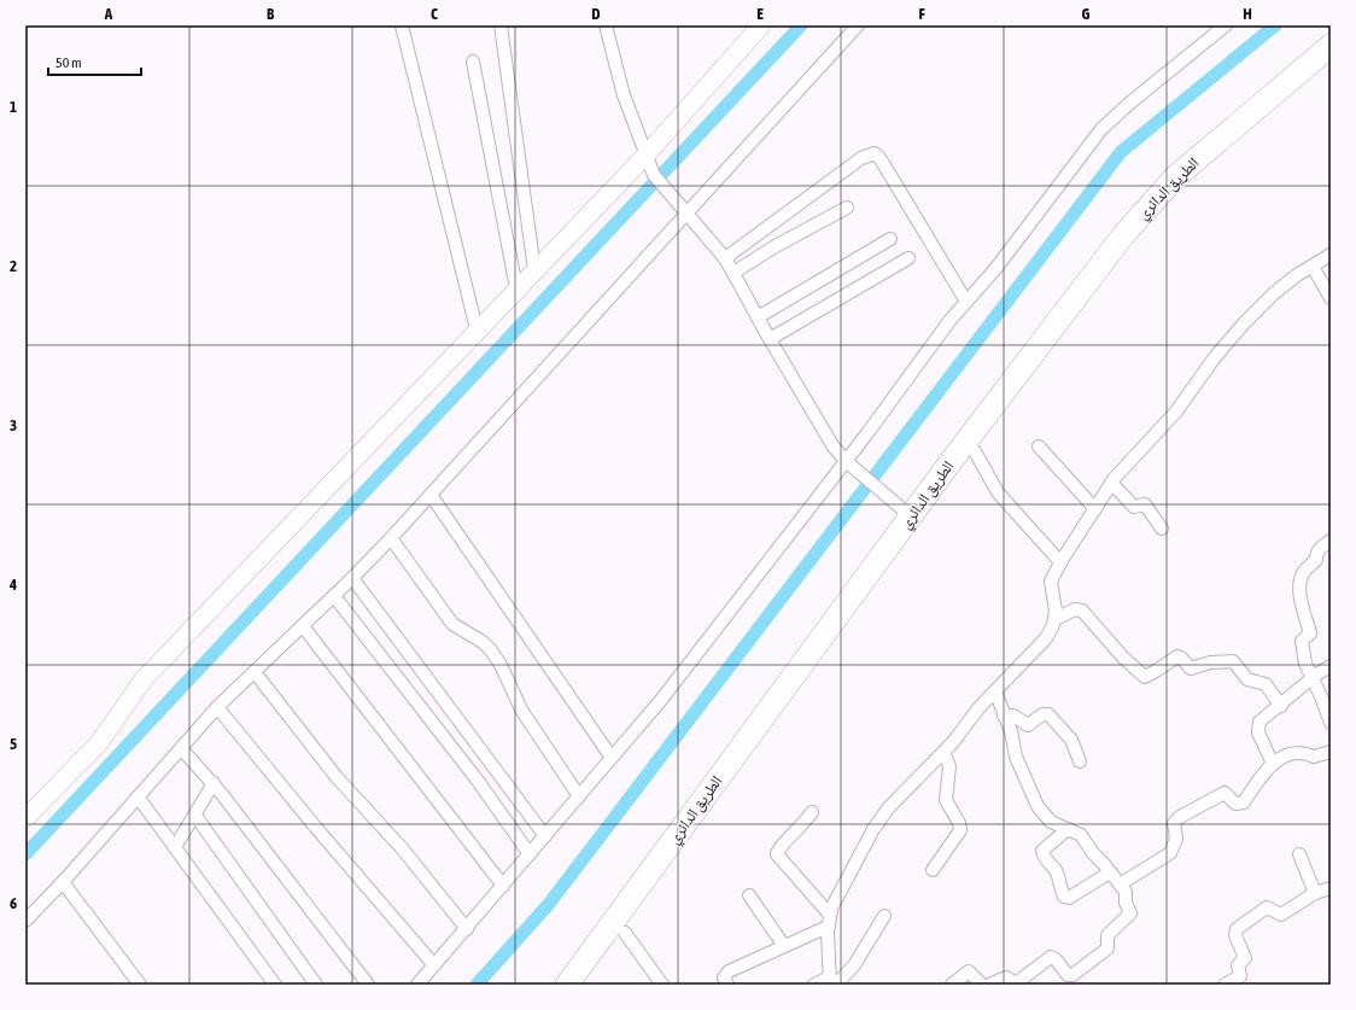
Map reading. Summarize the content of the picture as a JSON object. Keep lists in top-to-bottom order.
{
  "streets": {
    "highway": ["الطريق الدائري"]
  },
  "scale_bar": "50 m",
  "grid": {
    "columns": [
      "A",
      "B",
      "C",
      "D",
      "E",
      "F",
      "G",
      "H"
    ],
    "rows": [
      "1",
      "2",
      "3",
      "4",
      "5",
      "6"
    ]
  }
}
